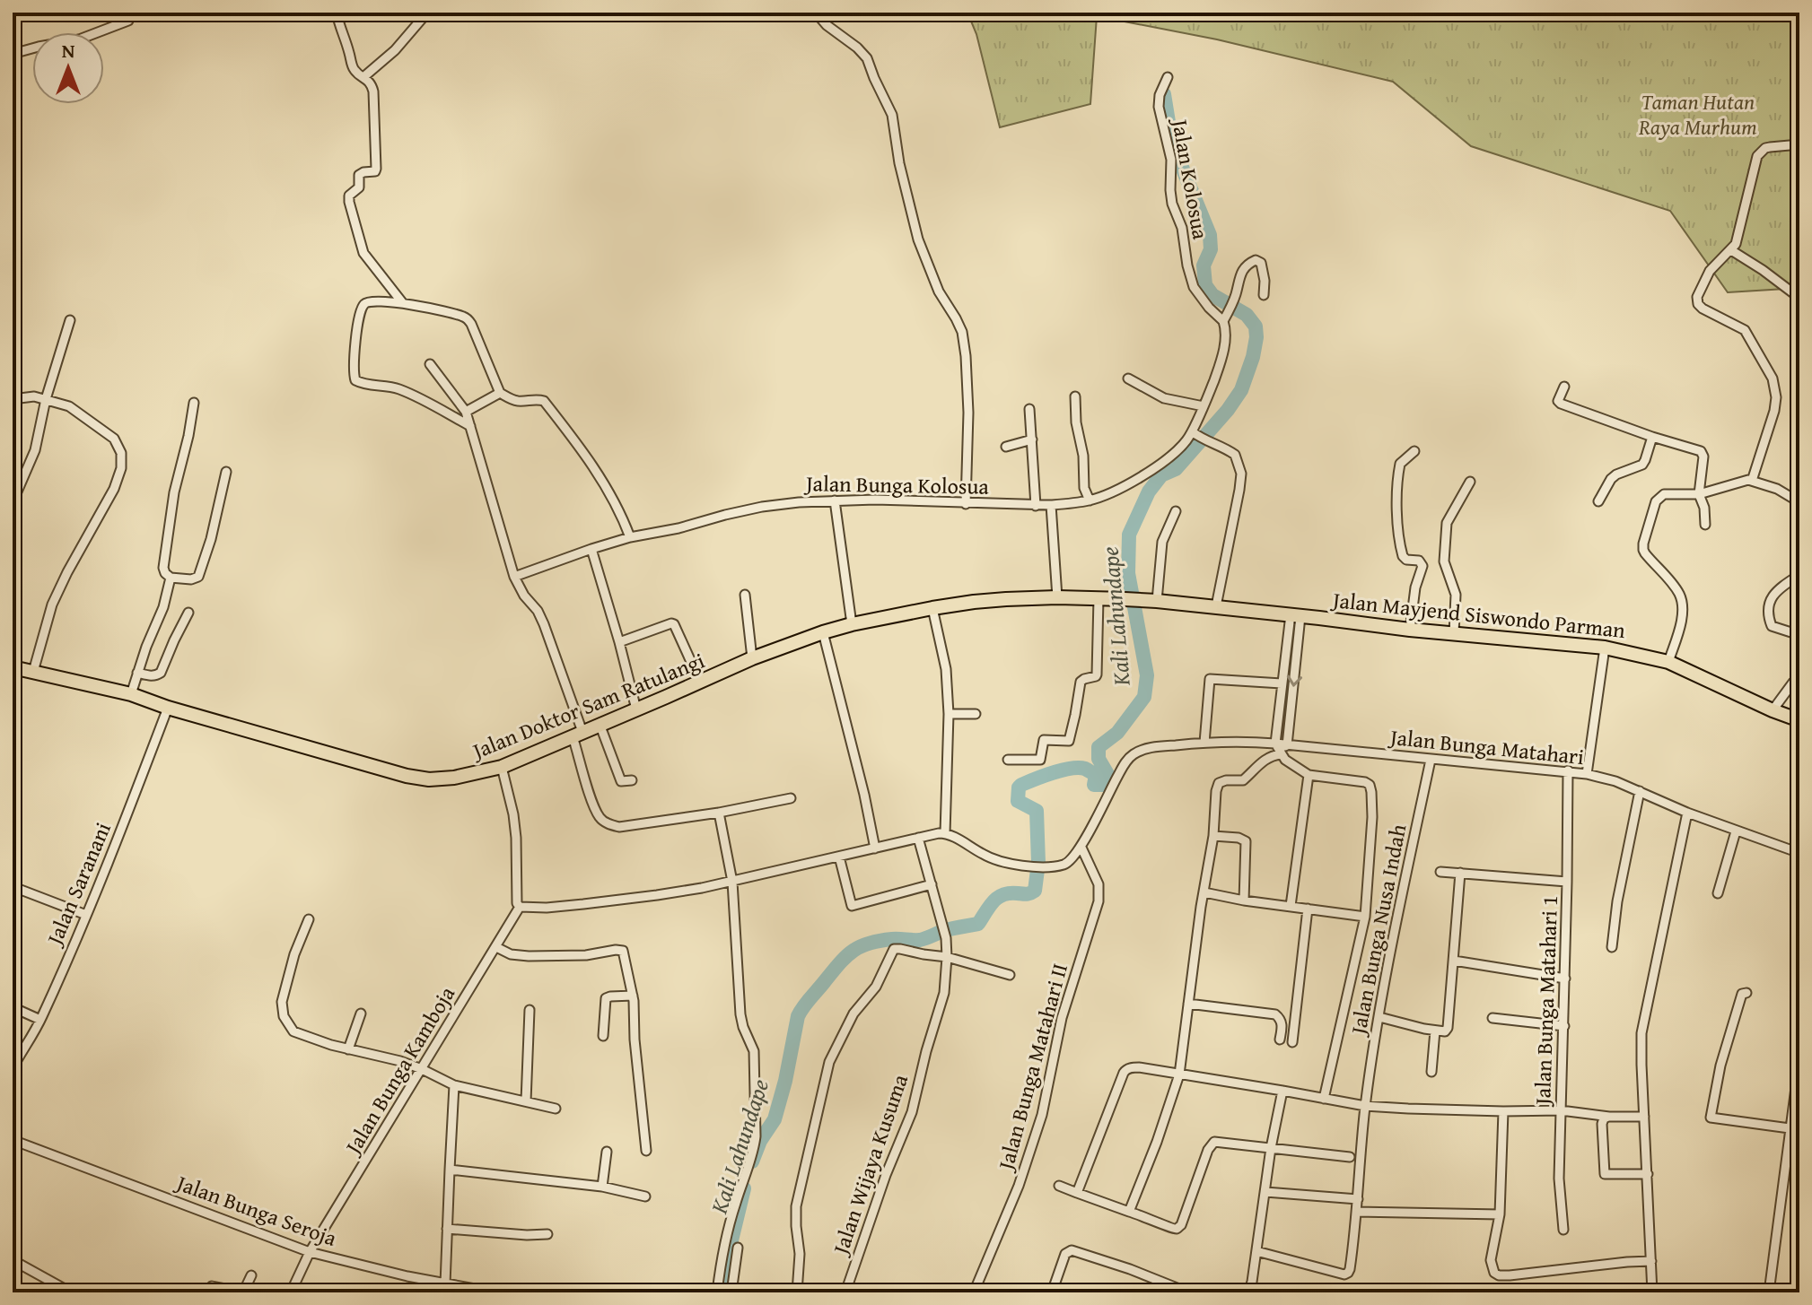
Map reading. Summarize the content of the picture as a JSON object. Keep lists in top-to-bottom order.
{
  "streets": {
    "highway": ["Jalan Mayjend Siswondo Parman", "Jalan Doktor Sam Ratulangi"],
    "street": [
      "Jalan Kolosua",
      "Jalan Bunga Kolosua",
      "Jalan Bunga Matahari",
      "Jalan Saranani",
      "Jalan Bunga Nusa Indah",
      "Jalan Bunga Matahari 1",
      "Jalan Bunga Matahari II",
      "Jalan Bunga Kamboja",
      "Jalan Wijaya Kusuma",
      "Jalan Bunga Seroja"
    ]
  },
  "crossings": [
    ["Jalan Kolosua", "Jalan Bunga Kolosua"],
    ["Jalan Mayjend Siswondo Parman", "Jalan Doktor Sam Ratulangi"],
    ["Jalan Doktor Sam Ratulangi", "Jalan Saranani"],
    ["Jalan Bunga Matahari", "Jalan Bunga Nusa Indah"],
    ["Jalan Bunga Matahari", "Jalan Bunga Matahari 1"],
    ["Jalan Bunga Matahari", "Jalan Bunga Matahari II"],
    ["Jalan Bunga Kamboja", "Jalan Bunga Seroja"]
  ],
  "water": ["Kali Lahundape"],
  "parks": ["Taman Hutan Raya Murhum"],
  "north": "top"
}
